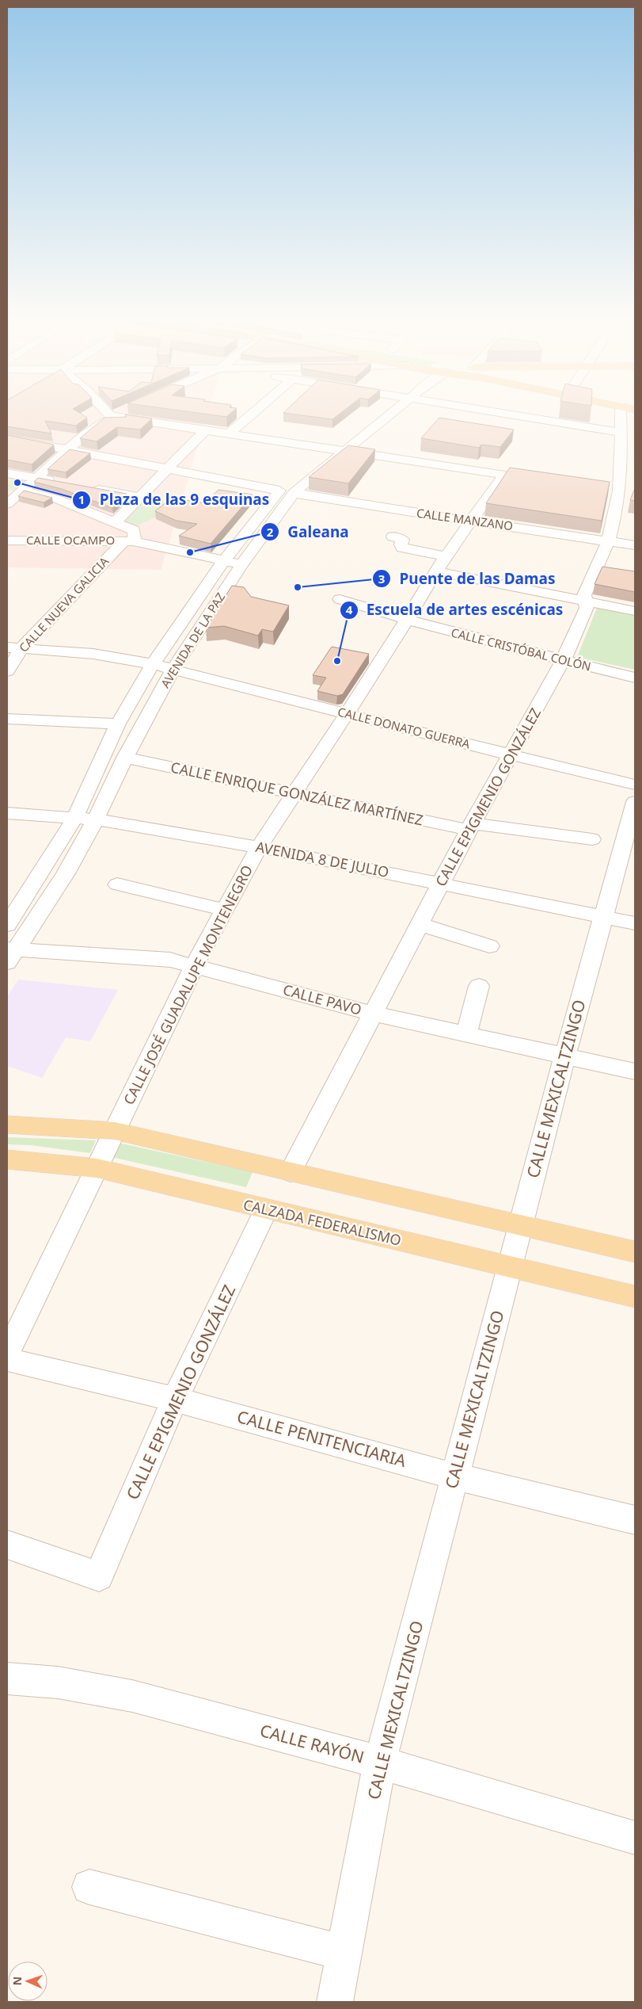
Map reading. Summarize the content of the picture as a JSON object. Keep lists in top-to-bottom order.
{
  "streets": {
    "main road": ["CALZADA FEDERALISMO"],
    "street": [
      "CALLE MANZANO",
      "CALLE OCAMPO",
      "CALLE NUEVA GALICIA",
      "AVENIDA DE LA PAZ",
      "CALLE CRISTÓBAL COLÓN",
      "CALLE DONATO GUERRA",
      "CALLE ENRIQUE GONZÁLEZ MARTÍNEZ",
      "CALLE EPIGMENIO GONZÁLEZ",
      "AVENIDA 8 DE JULIO",
      "CALLE JOSÉ GUADALUPE MONTENEGRO",
      "CALLE PAVO",
      "CALLE MEXICALTZINGO",
      "CALLE PENITENCIARIA",
      "CALLE RAYÓN"
    ]
  },
  "crossings": [
    ["CALLE MANZANO", "AVENIDA DE LA PAZ"],
    ["CALLE MANZANO", "CALLE EPIGMENIO GONZÁLEZ"],
    ["CALLE MANZANO", "CALLE JOSÉ GUADALUPE MONTENEGRO"],
    ["CALLE OCAMPO", "CALLE NUEVA GALICIA"],
    ["CALLE NUEVA GALICIA", "CALLE DONATO GUERRA"],
    ["AVENIDA DE LA PAZ", "CALLE DONATO GUERRA"],
    ["AVENIDA DE LA PAZ", "CALLE ENRIQUE GONZÁLEZ MARTÍNEZ"],
    ["AVENIDA DE LA PAZ", "AVENIDA 8 DE JULIO"],
    ["AVENIDA DE LA PAZ", "CALLE PAVO"],
    ["CALLE CRISTÓBAL COLÓN", "CALLE EPIGMENIO GONZÁLEZ"],
    ["CALLE CRISTÓBAL COLÓN", "CALLE JOSÉ GUADALUPE MONTENEGRO"],
    ["CALLE DONATO GUERRA", "CALLE EPIGMENIO GONZÁLEZ"],
    ["CALLE DONATO GUERRA", "CALLE JOSÉ GUADALUPE MONTENEGRO"],
    ["CALLE ENRIQUE GONZÁLEZ MARTÍNEZ", "CALLE EPIGMENIO GONZÁLEZ"],
    ["CALLE ENRIQUE GONZÁLEZ MARTÍNEZ", "CALLE JOSÉ GUADALUPE MONTENEGRO"],
    ["CALLE EPIGMENIO GONZÁLEZ", "AVENIDA 8 DE JULIO"],
    ["CALLE EPIGMENIO GONZÁLEZ", "CALLE PAVO"],
    ["CALLE EPIGMENIO GONZÁLEZ", "CALZADA FEDERALISMO"],
    ["CALLE EPIGMENIO GONZÁLEZ", "CALLE PENITENCIARIA"],
    ["AVENIDA 8 DE JULIO", "CALLE JOSÉ GUADALUPE MONTENEGRO"],
    ["AVENIDA 8 DE JULIO", "CALLE MEXICALTZINGO"],
    ["CALLE JOSÉ GUADALUPE MONTENEGRO", "CALLE PAVO"],
    ["CALLE JOSÉ GUADALUPE MONTENEGRO", "CALZADA FEDERALISMO"],
    ["CALLE PAVO", "CALLE MEXICALTZINGO"],
    ["CALLE MEXICALTZINGO", "CALZADA FEDERALISMO"],
    ["CALLE MEXICALTZINGO", "CALLE PENITENCIARIA"],
    ["CALLE MEXICALTZINGO", "CALLE RAYÓN"]
  ],
  "places": [
    "Plaza de las 9 esquinas",
    "Galeana",
    "Puente de las Damas",
    "Escuela de artes escénicas"
  ],
  "north": "left"
}
